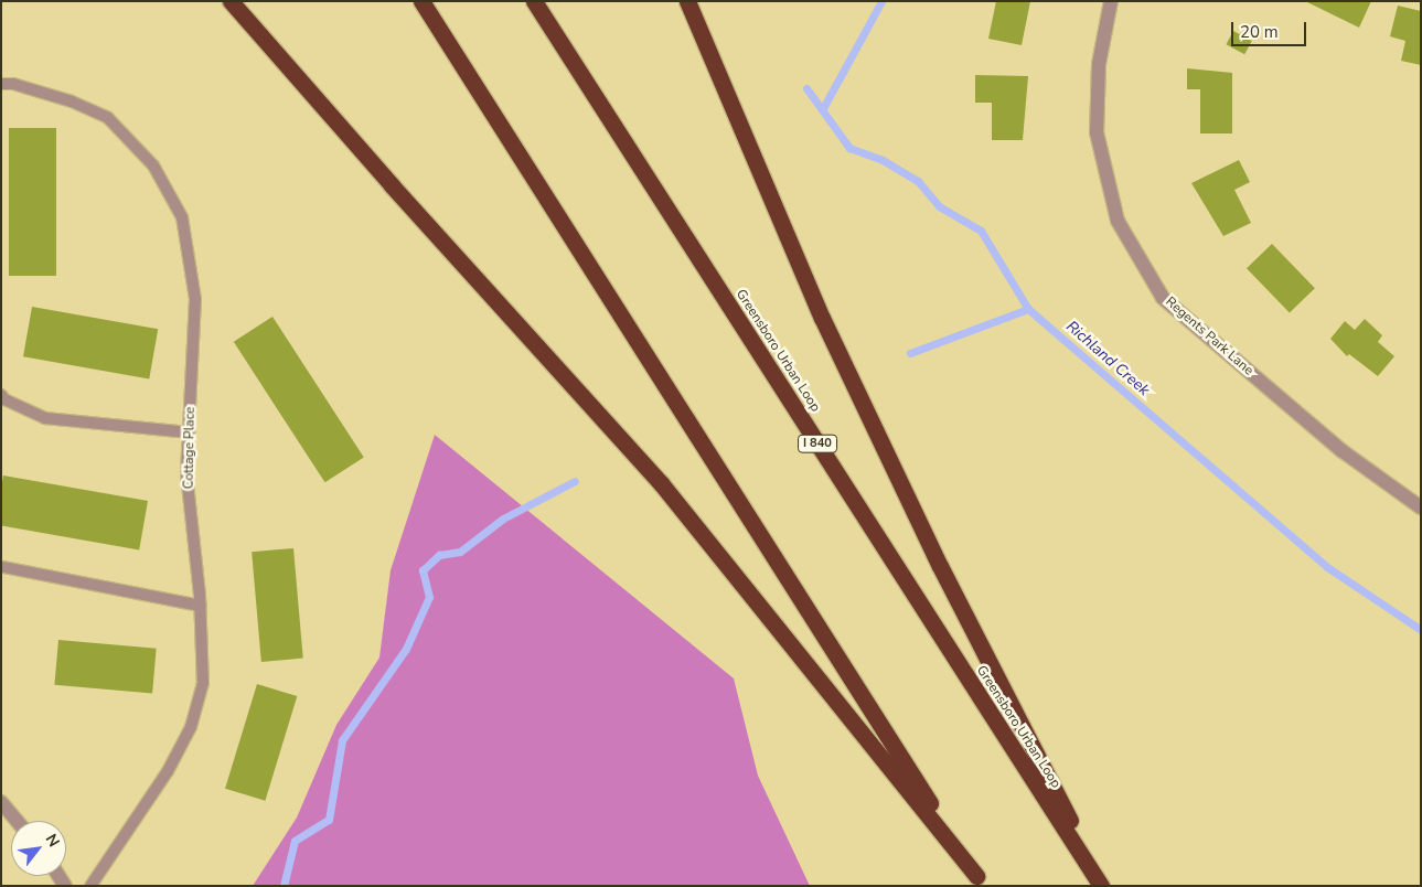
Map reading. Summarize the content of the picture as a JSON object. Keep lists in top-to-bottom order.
{
  "streets": {
    "highway": ["Greensboro Urban Loop", "I 840"],
    "street": ["Regents Park Lane"],
    "lane": ["Cottage Place"]
  },
  "water": ["Richland Creek"],
  "scale_bar": "20 m",
  "north": "top right"
}
